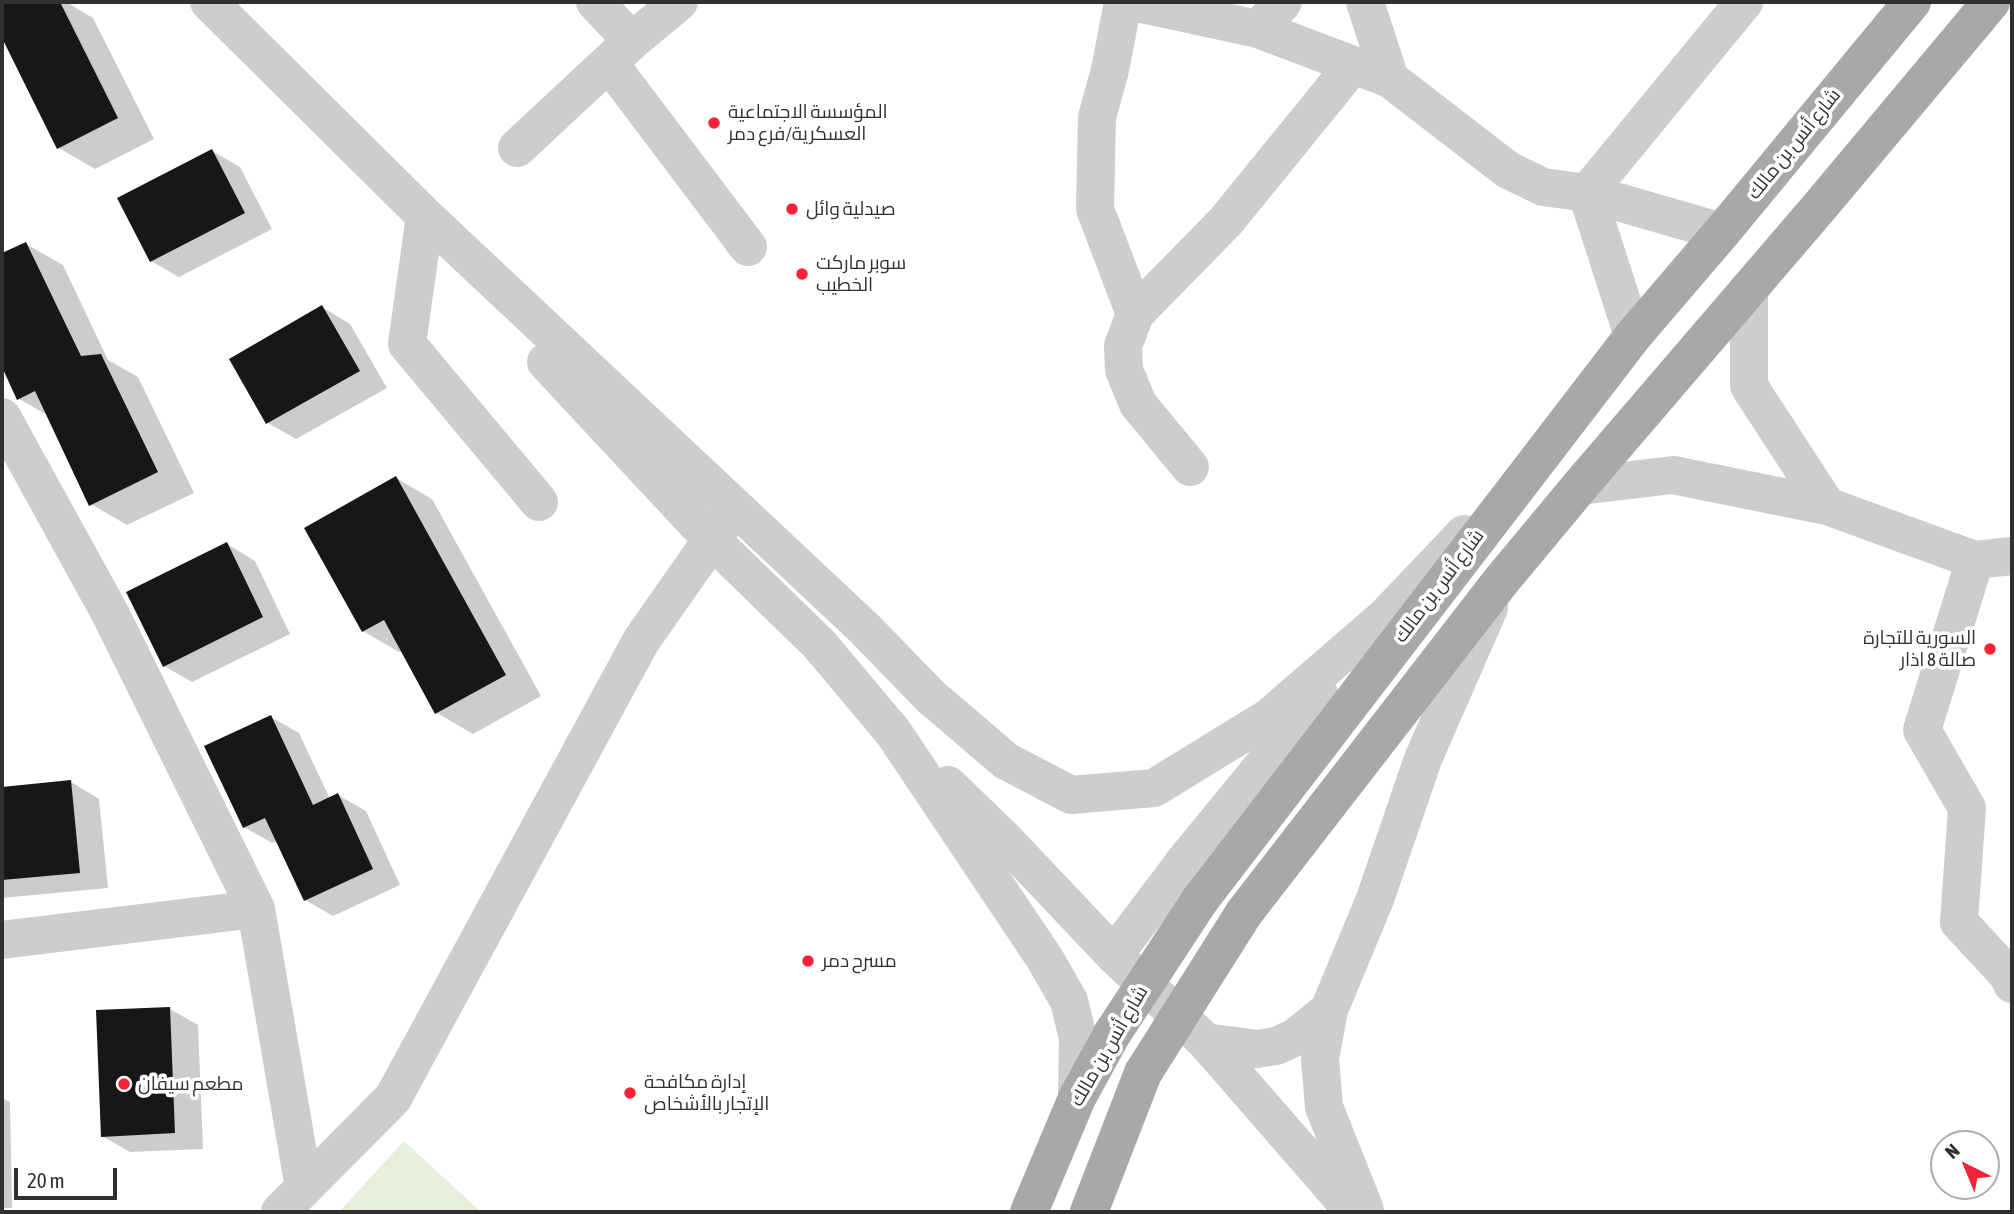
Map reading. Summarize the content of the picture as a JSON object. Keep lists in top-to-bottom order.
{
  "streets": {
    "main road": ["شارع أنس بن مالك"]
  },
  "places": [
    "المؤسسة الاجتماعية العسكرية/فرع دمر",
    "صيدلية وائل",
    "سوبر ماركت الخطيب",
    "السورية للتجارة صالة 8 اذار",
    "مسرح دمر",
    "مطعم سيفان",
    "إدارة مكافحة الإتجار بالأشخاص"
  ],
  "scale_bar": "20 m",
  "north": "top left"
}
